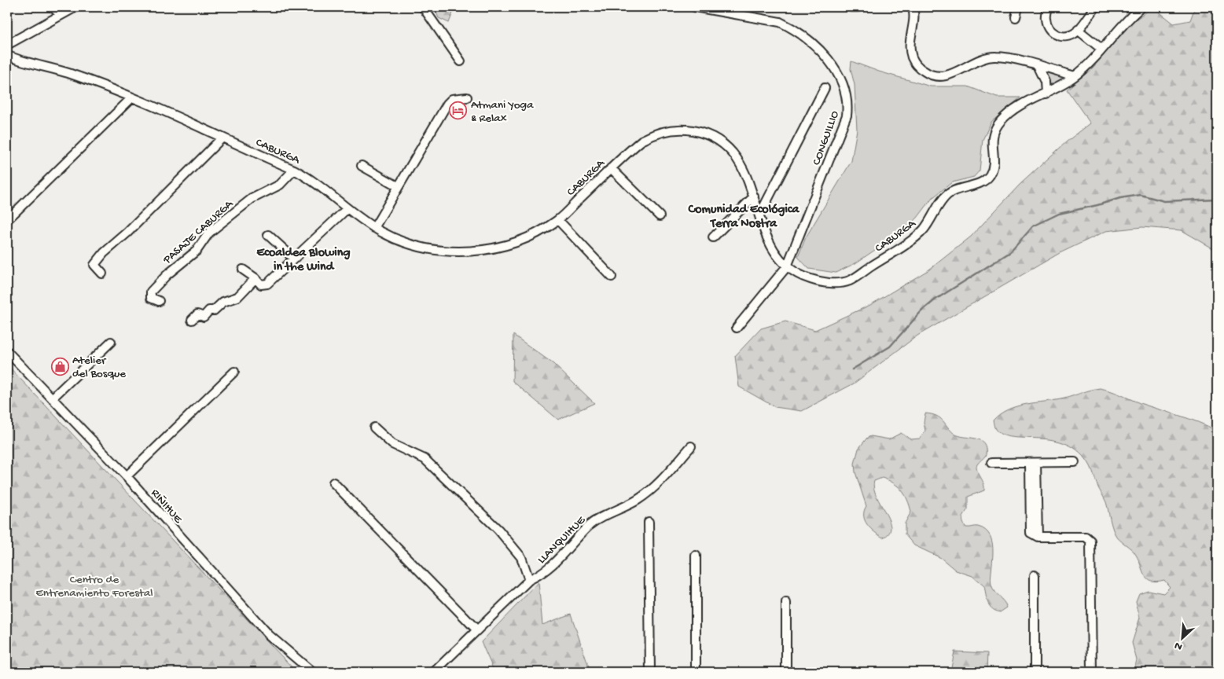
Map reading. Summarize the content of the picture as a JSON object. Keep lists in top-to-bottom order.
{
  "streets": {
    "street": [
      "CONGUILLIO",
      "CABURGA",
      "PASAJE CABURGA",
      "RIÑIHUE",
      "LLANQUIHUE"
    ]
  },
  "crossings": [
    ["CONGUILLIO", "CABURGA"],
    ["CABURGA", "PASAJE CABURGA"]
  ],
  "districts": ["Comunidad Ecológica Terra Nostra", "Ecoaldea Blowing in the Wind"],
  "parks": ["Centro de Entrenamiento Forestal"],
  "places": {
    "hotel": ["Atmani Yoga & Relax"],
    "shop": ["Atelier del Bosque"]
  },
  "north": "bottom left"
}
